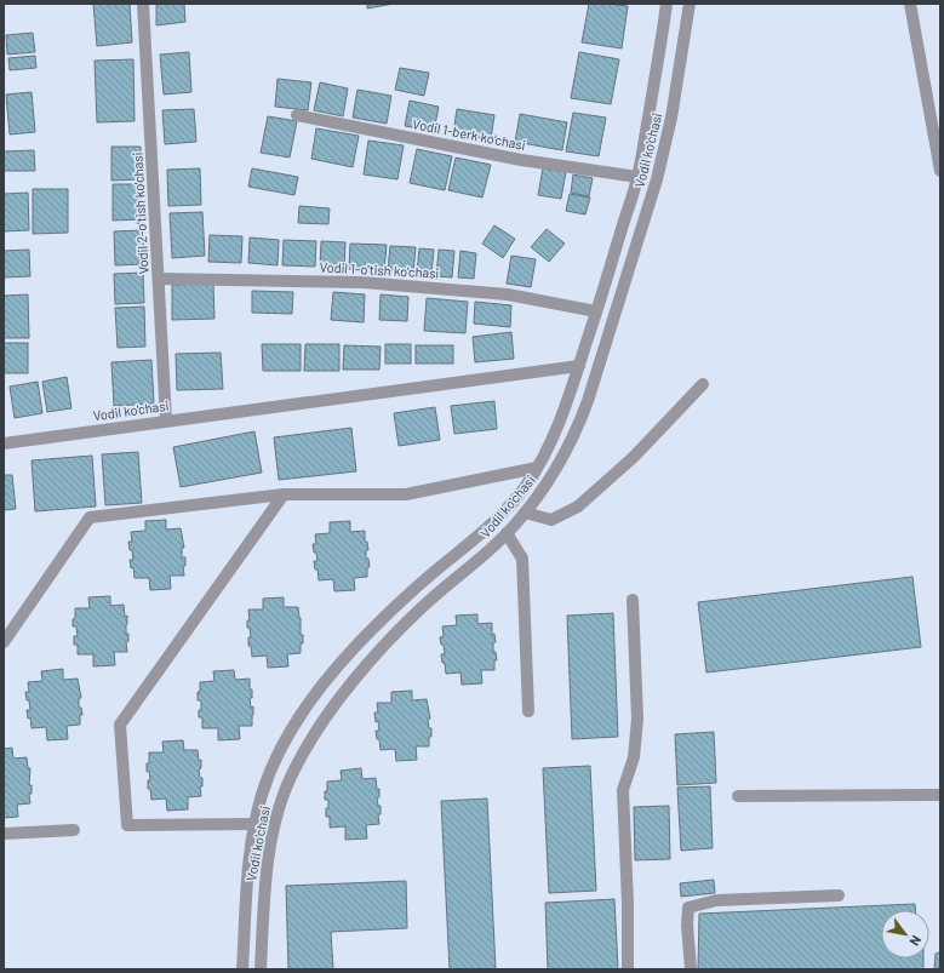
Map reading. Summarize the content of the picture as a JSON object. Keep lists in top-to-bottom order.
{
  "streets": {
    "street": [
      "Vodil 1-berk ko'chasi",
      "Vodil ko'chasi",
      "Vodil 2-o'tish ko'chasi",
      "Vodil 1-o'tish ko'chasi"
    ]
  },
  "crossings": [
    ["Vodil 1-berk ko'chasi", "Vodil ko'chasi"],
    ["Vodil ko'chasi", "Vodil 2-o'tish ko'chasi"],
    ["Vodil ko'chasi", "Vodil 1-o'tish ko'chasi"],
    ["Vodil 2-o'tish ko'chasi", "Vodil 1-o'tish ko'chasi"]
  ],
  "north": "bottom right"
}
